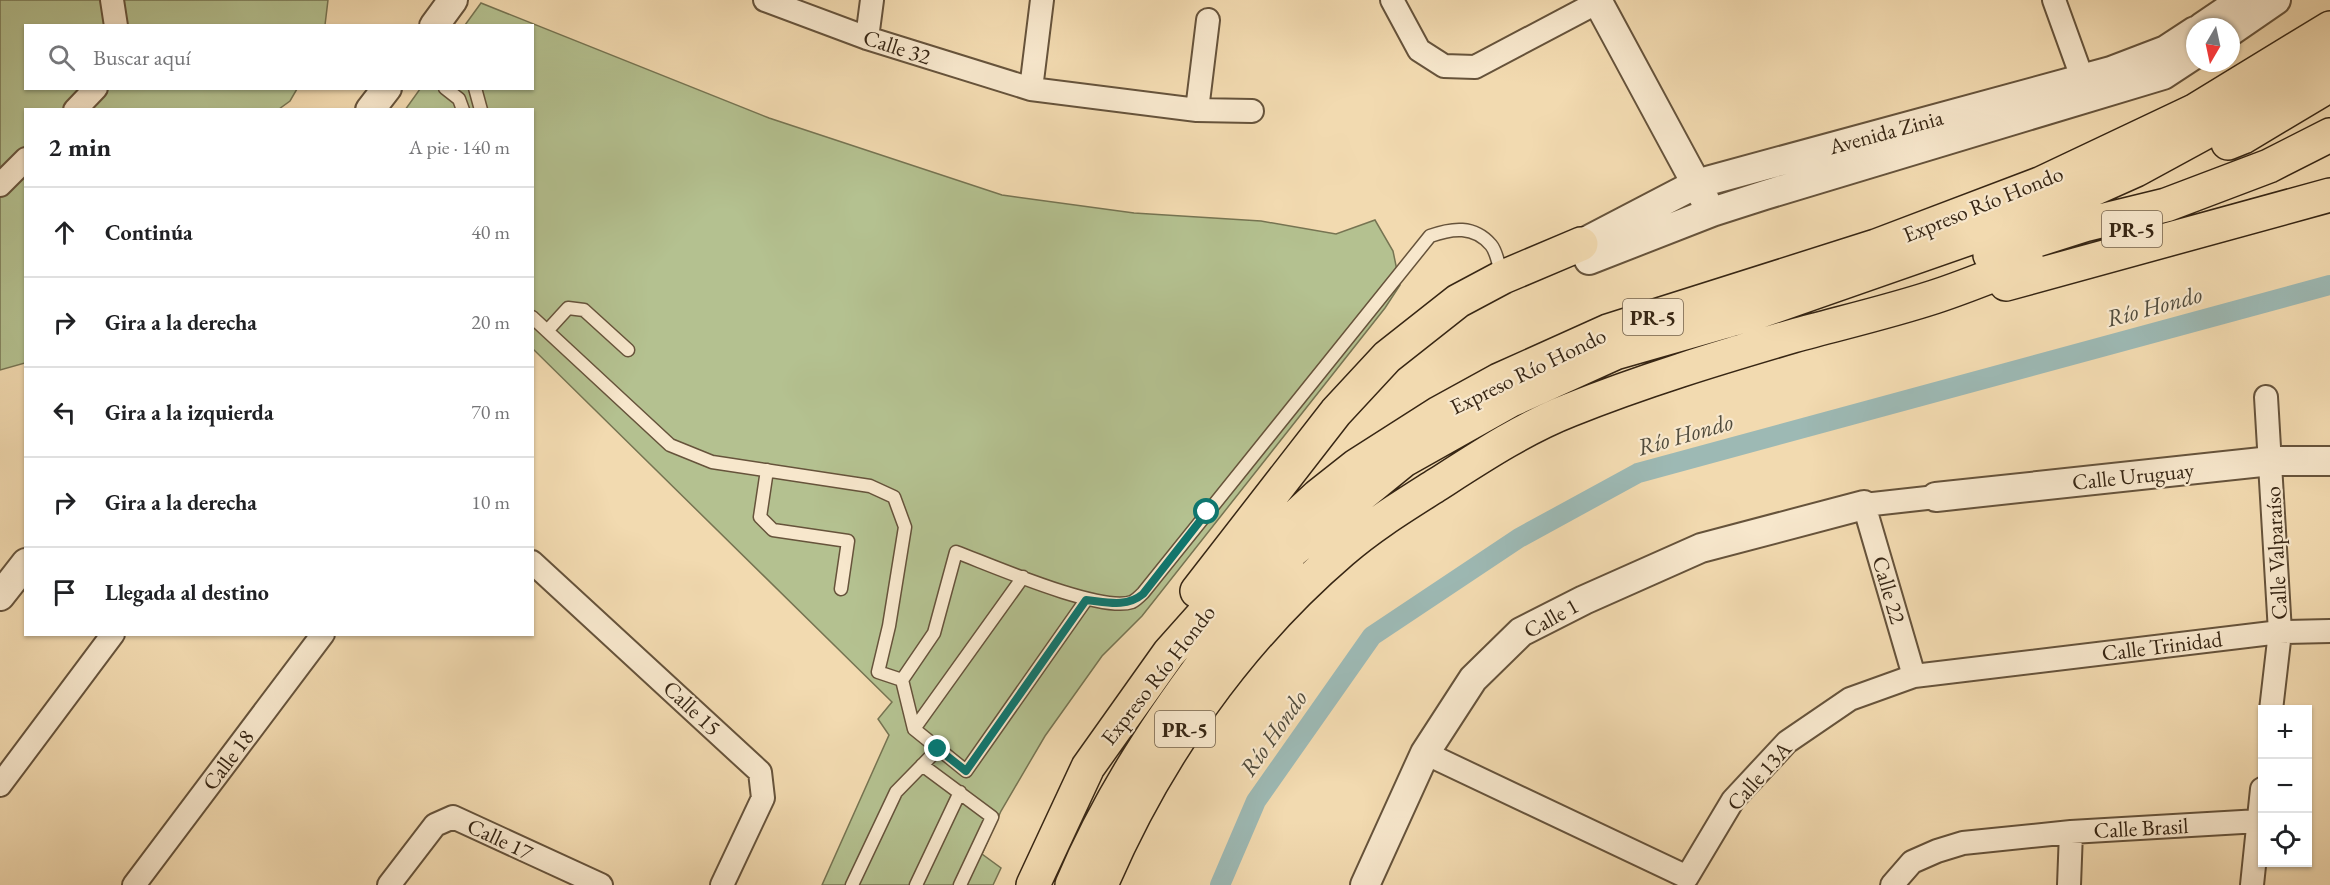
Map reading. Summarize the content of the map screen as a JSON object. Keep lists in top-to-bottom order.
{
  "streets": {
    "highway": ["Expreso Río Hondo", "PR-5"],
    "street": [
      "Calle 32",
      "Avenida Zinia",
      "Calle Uruguay",
      "Calle Valparaíso",
      "Calle 22",
      "Calle 1",
      "Calle Trinidad",
      "Calle 15",
      "Calle 18",
      "Calle 13A",
      "Calle Brasil",
      "Calle 17"
    ]
  },
  "crossings": [
    ["Calle Uruguay", "Calle Valparaíso"],
    ["Calle Valparaíso", "Calle Trinidad"],
    ["Calle 22", "Calle 1"],
    ["Calle 22", "Calle 13A"],
    ["Calle 1", "Calle 13A"],
    ["Calle Trinidad", "Calle 13A"]
  ],
  "water": ["Río Hondo"],
  "north": "bottom",
  "page": {
    "search": "Buscar aquí",
    "heading": ["2 min", "A pie · 140 m"],
    "list": [
      ["Continúa", "40 m"],
      ["Gira a la derecha", "20 m"],
      ["Gira a la izquierda", "70 m"],
      ["Gira a la derecha", "10 m"],
      "Llegada al destino"
    ],
    "map_buttons": ["+", "−"]
  }
}
